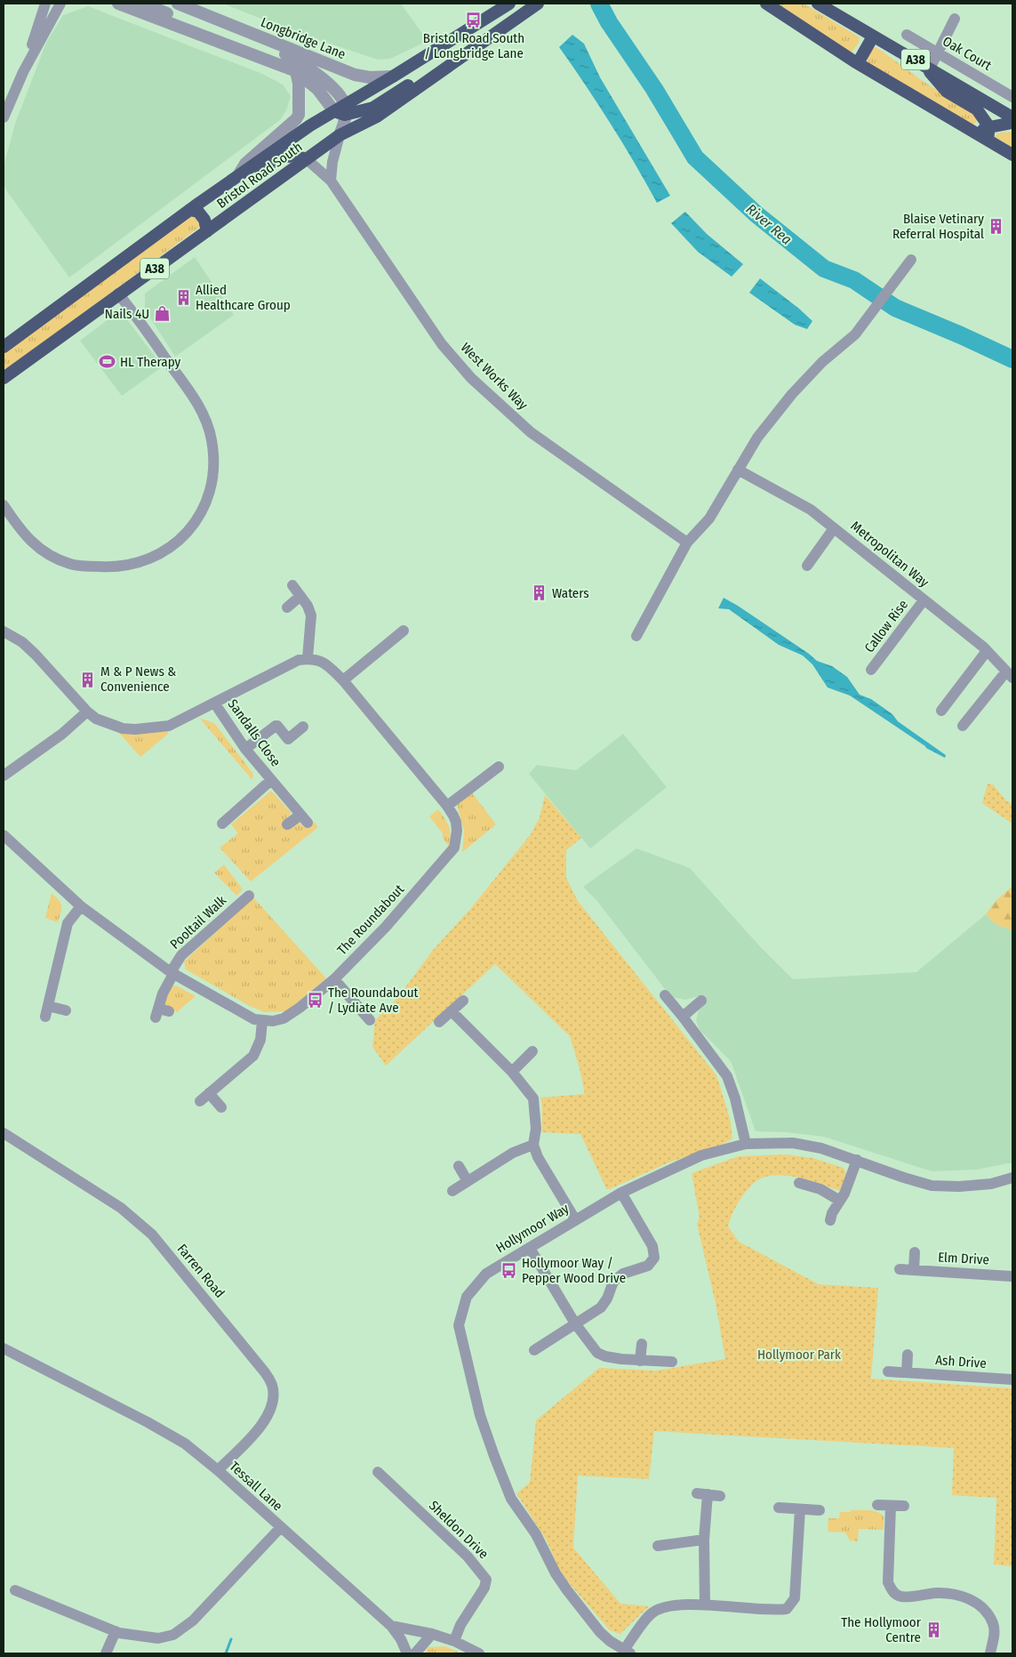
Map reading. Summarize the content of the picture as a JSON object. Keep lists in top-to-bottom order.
{
  "streets": {
    "highway": ["A38", "Bristol Road South"],
    "street": [
      "Longbridge Lane",
      "Oak Court",
      "West Works Way",
      "Metropolitan Way",
      "Callow Rise",
      "Sandalls Close",
      "The Roundabout",
      "Pooltail Walk",
      "Hollymoor Way",
      "Elm Drive",
      "Farren Road",
      "Ash Drive",
      "Tessall Lane",
      "Sheldon Drive"
    ]
  },
  "crossings": [
    ["Longbridge Lane", "Bristol Road South"],
    ["Bristol Road South", "West Works Way"],
    ["Metropolitan Way", "Callow Rise"],
    ["Farren Road", "Tessall Lane"]
  ],
  "water": ["River Rea"],
  "parks": ["Hollymoor Park"],
  "places": {
    "bus stop": ["Bristol Road South / Longbridge Lane", "The Roundabout / Lydiate Ave", "Hollymoor Way / Pepper Wood Drive"],
    "building": [
      "Blaise Vetinary Referral Hospital",
      "Allied Healthcare Group",
      "Waters",
      "M & P News & Convenience",
      "The Hollymoor Centre"
    ],
    "shop": ["Nails 4U"],
    "sports": ["HL Therapy"]
  }
}
